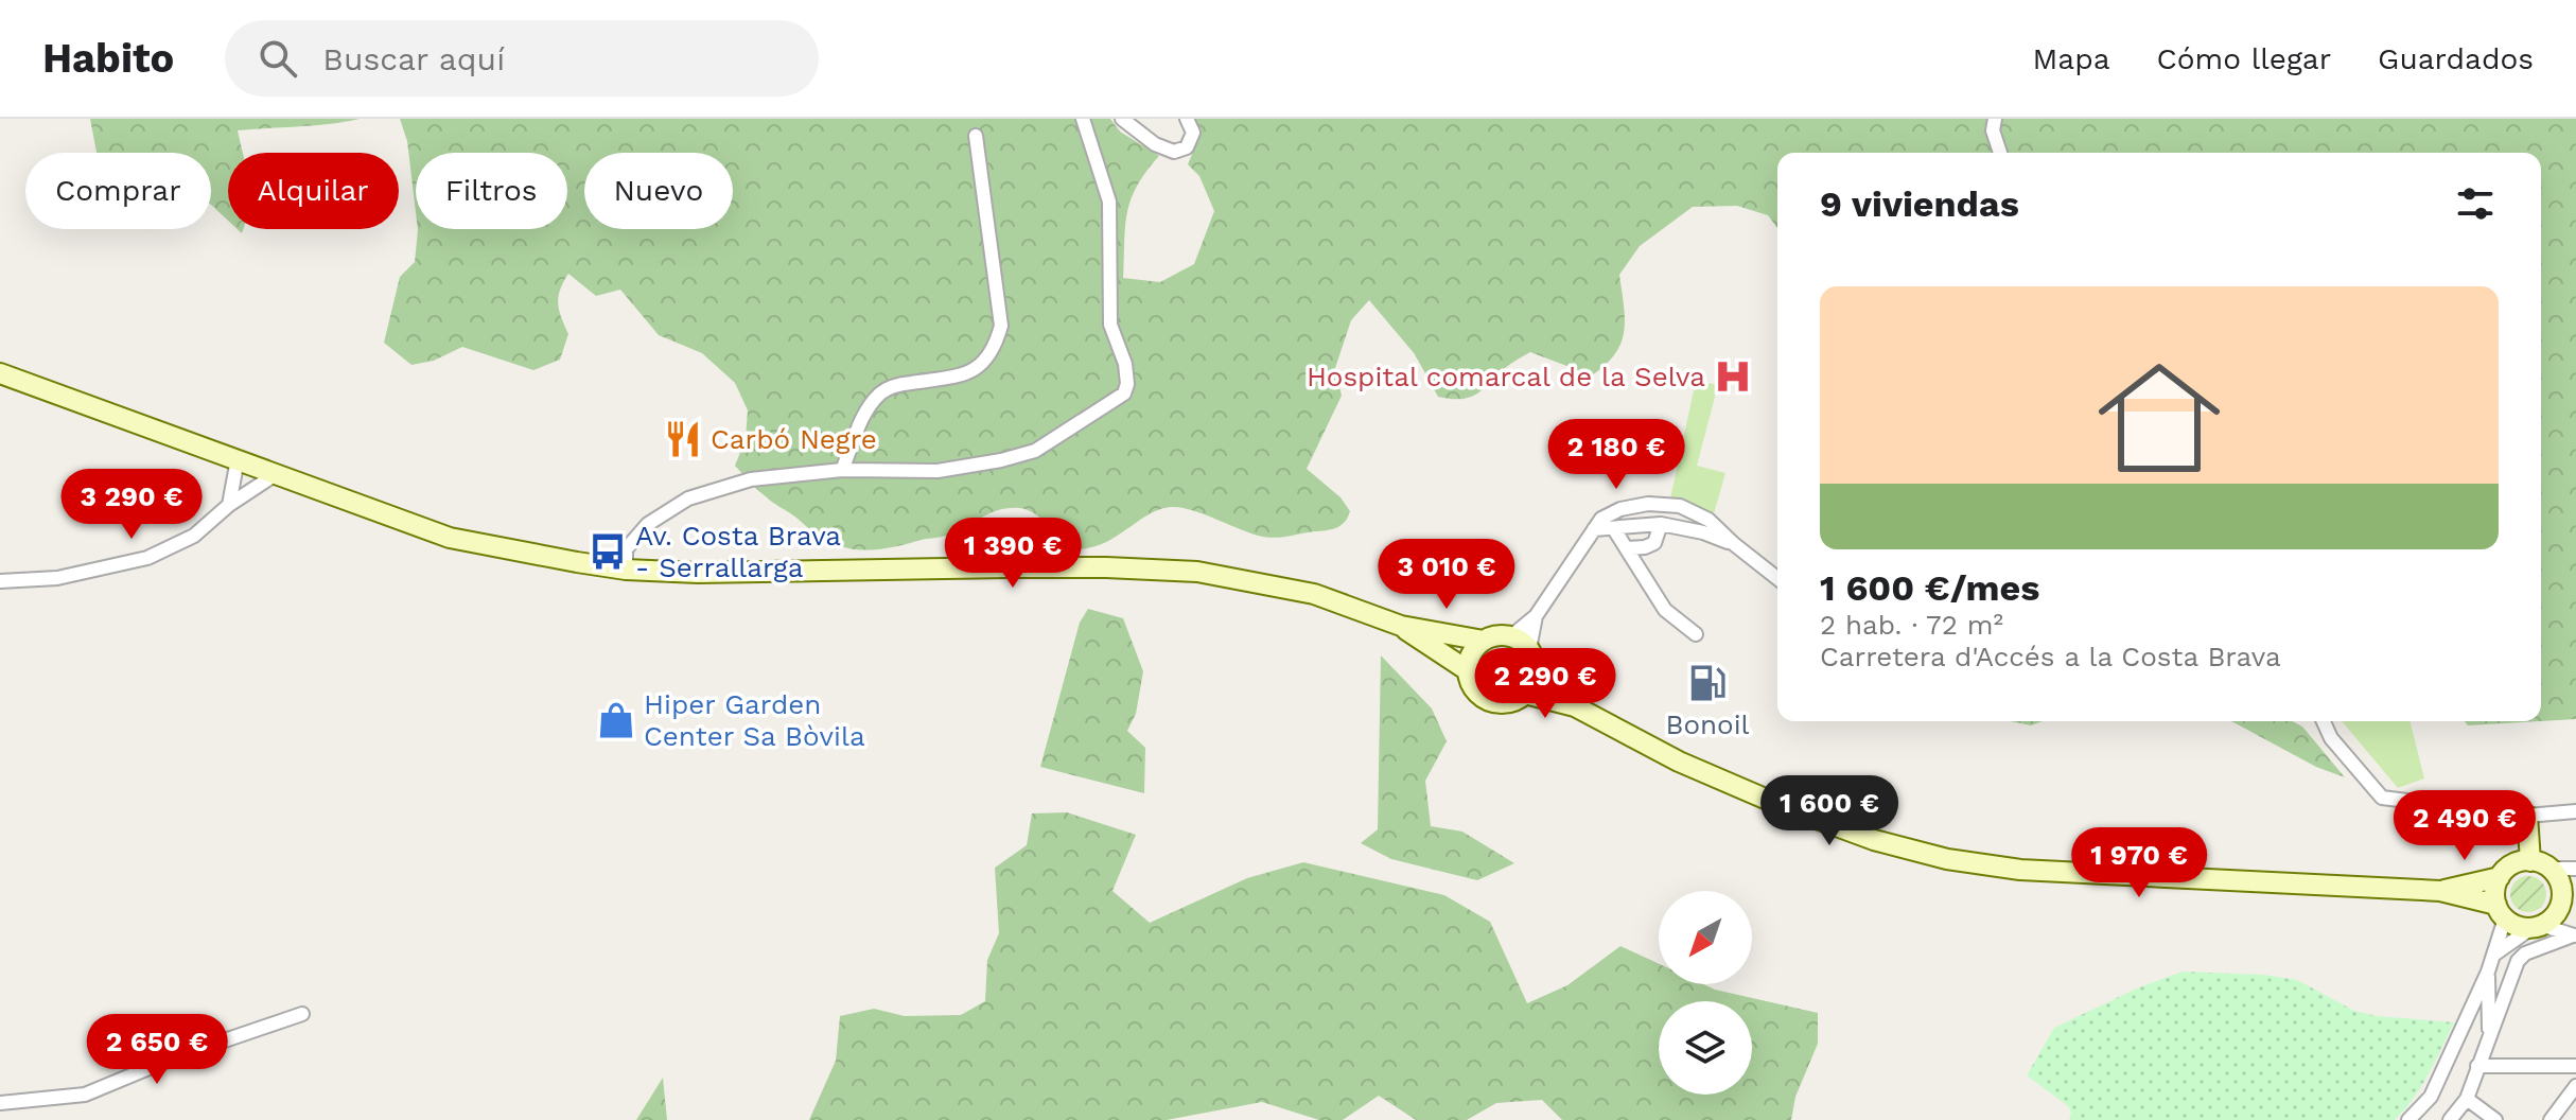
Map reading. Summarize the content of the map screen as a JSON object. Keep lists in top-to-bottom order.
{
  "places": {
    "hospital": ["Hospital comarcal de la Selva"],
    "restaurant": ["Carbó Negre"],
    "bus stop": ["Av. Costa Brava - Serrallarga"],
    "fuel station": ["Bonoil"],
    "shop": ["Hiper Garden Center Sa Bòvila"]
  },
  "north": "bottom left",
  "page": {
    "header": "Habito",
    "search": "Buscar aquí",
    "nav": ["Mapa", "Cómo llegar", "Guardados"],
    "chip": [
      "Comprar",
      "Alquilar",
      "Filtros",
      "Nuevo"
    ],
    "heading": "9 viviendas",
    "list": [
      {
        "name": "1 600 €/mes",
        "note": "2 hab. · 72 m² · Carretera d'Accés a la Costa Brava"
      }
    ],
    "price": [
      "2 180 €",
      "3 290 €",
      "1 390 €",
      "3 010 €",
      "2 290 €",
      "1 600 €",
      "2 490 €",
      "1 970 €",
      "2 650 €"
    ]
  }
}
